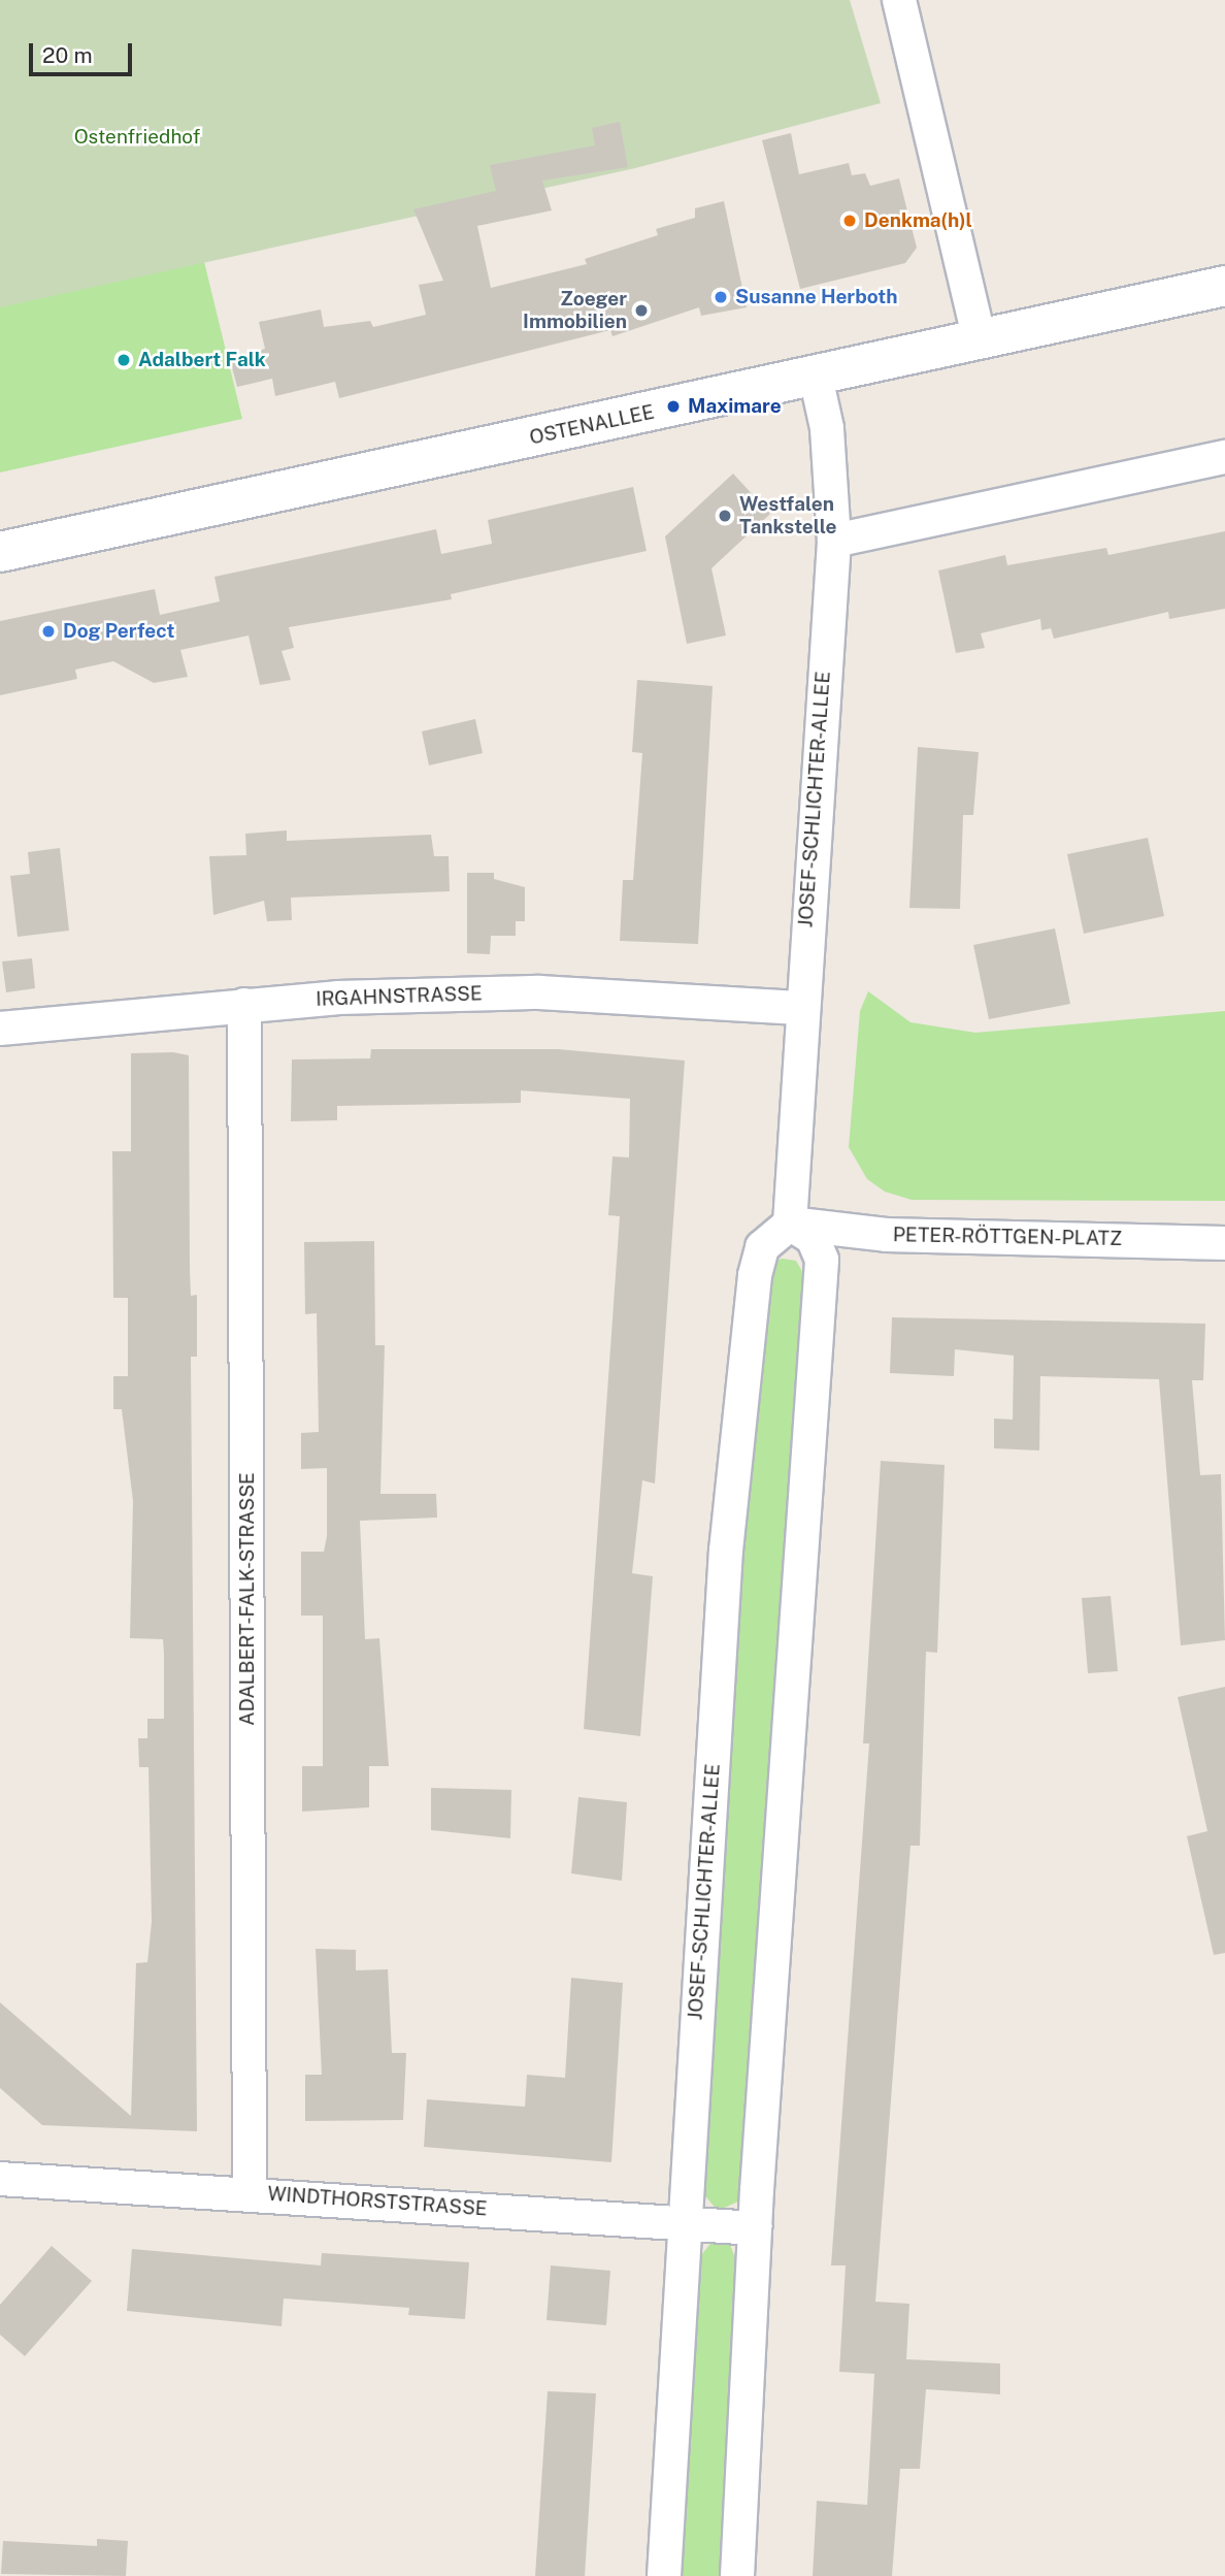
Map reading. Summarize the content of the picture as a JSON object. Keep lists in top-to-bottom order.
{
  "streets": {
    "main road": ["OSTENALLEE"],
    "street": [
      "JOSEF-SCHLICHTER-ALLEE",
      "IRGAHNSTRASSE",
      "PETER-RÖTTGEN-PLATZ",
      "ADALBERT-FALK-STRASSE",
      "WINDTHORSTSTRASSE"
    ]
  },
  "crossings": [
    ["OSTENALLEE", "JOSEF-SCHLICHTER-ALLEE"],
    ["JOSEF-SCHLICHTER-ALLEE", "IRGAHNSTRASSE"],
    ["JOSEF-SCHLICHTER-ALLEE", "PETER-RÖTTGEN-PLATZ"],
    ["JOSEF-SCHLICHTER-ALLEE", "WINDTHORSTSTRASSE"],
    ["IRGAHNSTRASSE", "ADALBERT-FALK-STRASSE"],
    ["ADALBERT-FALK-STRASSE", "WINDTHORSTSTRASSE"]
  ],
  "parks": ["Ostenfriedhof"],
  "places": [
    "Denkma(h)l",
    "Susanne Herboth",
    "Zoeger Immobilien",
    "Adalbert Falk",
    "Maximare",
    "Westfalen Tankstelle",
    "Dog Perfect"
  ],
  "scale_bar": "20 m"
}
